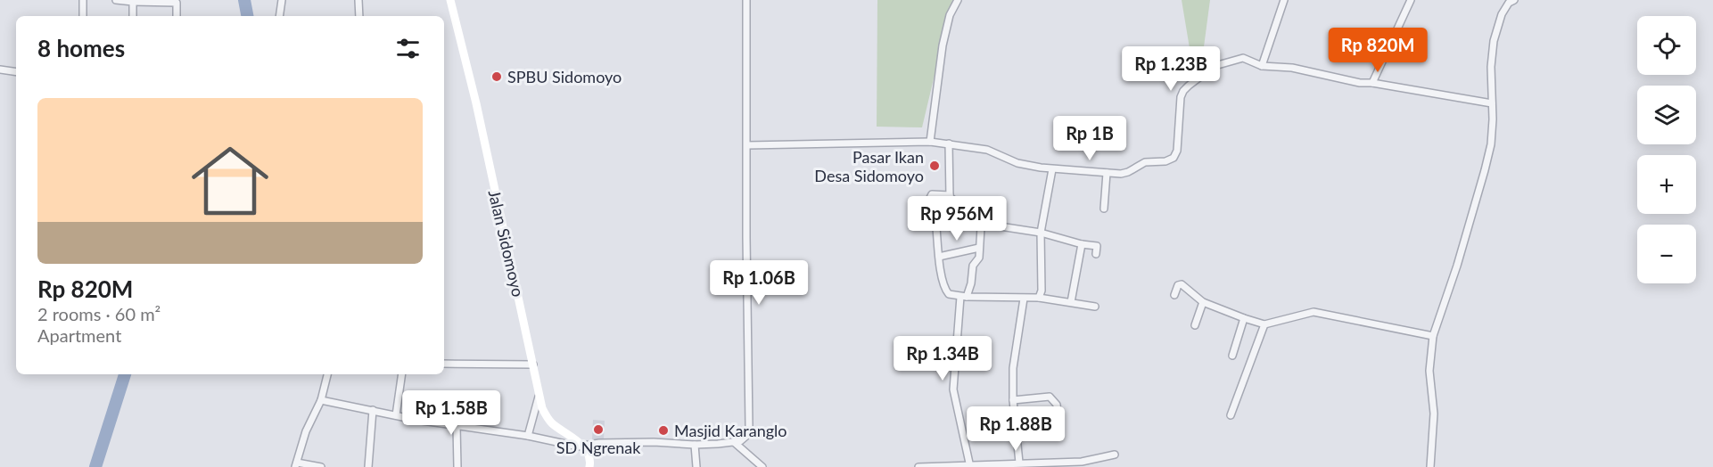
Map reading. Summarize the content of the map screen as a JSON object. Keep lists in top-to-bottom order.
{
  "streets": {
    "main road": ["Jalan Sidomoyo"]
  },
  "places": [
    "SPBU Sidomoyo",
    "Pasar Ikan Desa Sidomoyo",
    "SD Ngrenak",
    "Masjid Karanglo"
  ],
  "page": {
    "map_buttons": ["+", "−"],
    "heading": "8 homes",
    "price": [
      "Rp 820M",
      "Rp 1.23B",
      "Rp 1B",
      "Rp 956M",
      "Rp 1.06B",
      "Rp 1.34B",
      "Rp 1.58B",
      "Rp 1.88B"
    ],
    "list": [
      {
        "name": "Rp 820M",
        "note": "2 rooms · 60 m² · Apartment"
      }
    ]
  }
}
